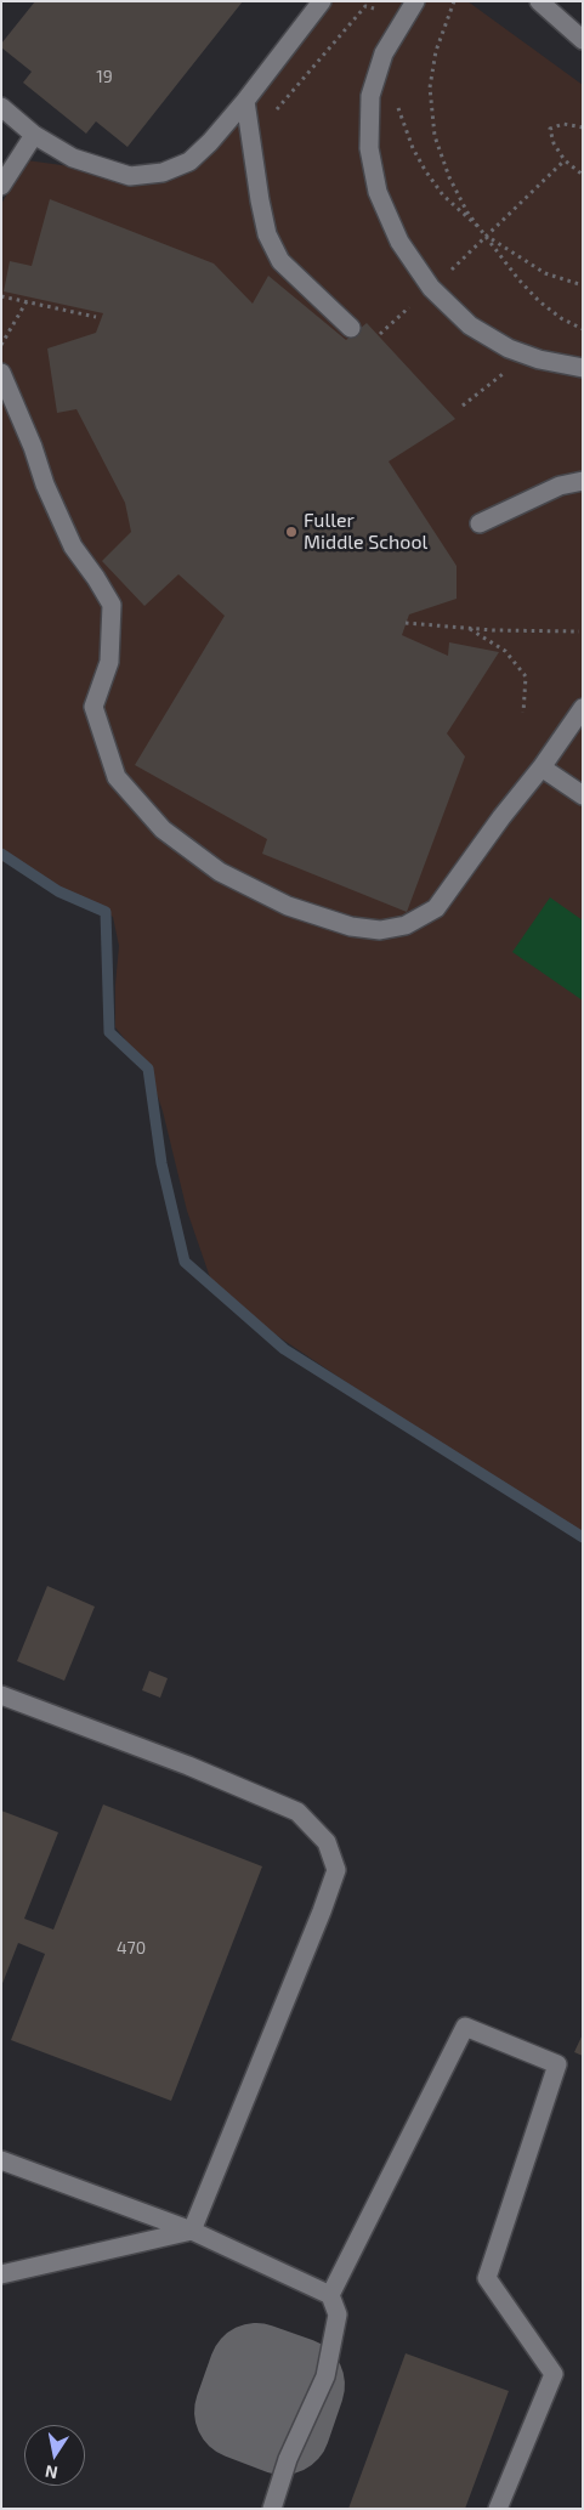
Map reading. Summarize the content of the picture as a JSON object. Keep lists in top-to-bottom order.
{
  "places": ["Fuller Middle School"],
  "house_numbers": ["19", "470"],
  "north": "bottom"
}
